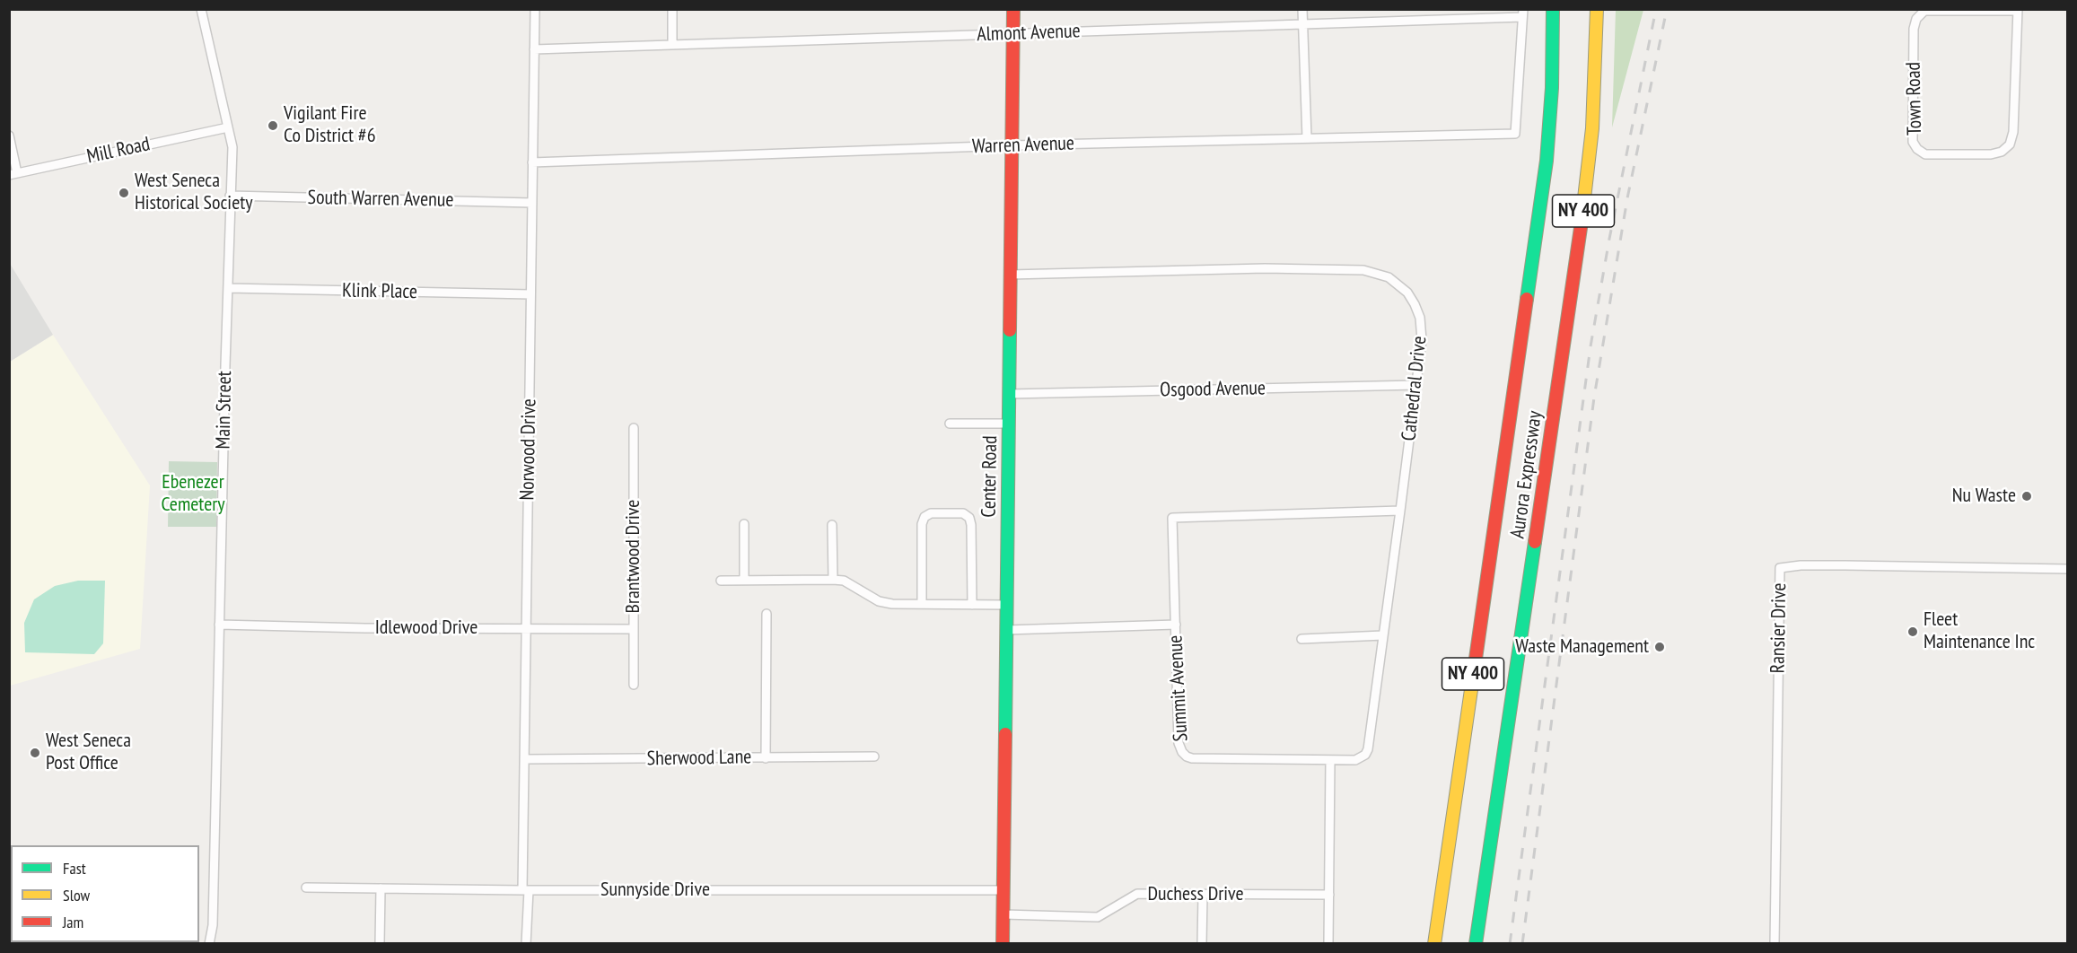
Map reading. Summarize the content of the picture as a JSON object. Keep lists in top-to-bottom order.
{
  "streets": {
    "main road": ["NY 400", "Aurora Expressway", "Center Road"],
    "street": [
      "Almont Avenue",
      "Town Road",
      "Warren Avenue",
      "Mill Road",
      "South Warren Avenue",
      "Klink Place",
      "Cathedral Drive",
      "Osgood Avenue",
      "Main Street",
      "Norwood Drive",
      "Brantwood Drive",
      "Idlewood Drive",
      "Ransier Drive",
      "Summit Avenue",
      "Sherwood Lane",
      "Sunnyside Drive",
      "Duchess Drive"
    ]
  },
  "crossings": [
    ["Almont Avenue", "Warren Avenue"],
    ["Almont Avenue", "Norwood Drive"],
    ["Almont Avenue", "Center Road"],
    ["Warren Avenue", "Norwood Drive"],
    ["Warren Avenue", "Center Road"],
    ["Mill Road", "Main Street"],
    ["South Warren Avenue", "Main Street"],
    ["South Warren Avenue", "Norwood Drive"],
    ["Klink Place", "Main Street"],
    ["Klink Place", "Norwood Drive"],
    ["Cathedral Drive", "Osgood Avenue"],
    ["Cathedral Drive", "Center Road"],
    ["Cathedral Drive", "Summit Avenue"],
    ["Osgood Avenue", "Center Road"],
    ["Main Street", "Idlewood Drive"],
    ["Norwood Drive", "Idlewood Drive"],
    ["Norwood Drive", "Sherwood Lane"],
    ["Norwood Drive", "Sunnyside Drive"],
    ["Center Road", "Sunnyside Drive"],
    ["Center Road", "Duchess Drive"],
    ["Brantwood Drive", "Idlewood Drive"]
  ],
  "parks": ["Ebenezer Cemetery"],
  "places": [
    "Vigilant Fire Co District #6",
    "West Seneca Historical Society",
    "Nu Waste",
    "Fleet Maintenance Inc",
    "Waste Management",
    "West Seneca Post Office"
  ],
  "legend": ["Fast", "Slow", "Jam"]
}
